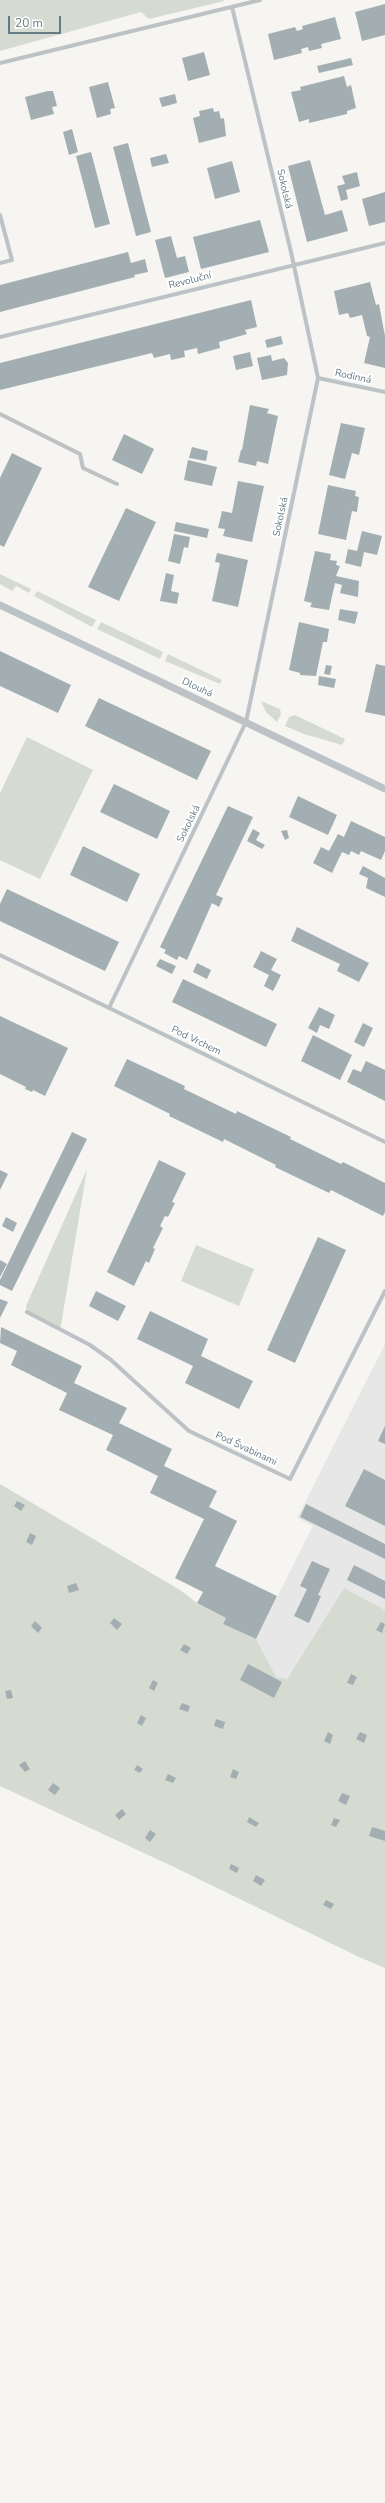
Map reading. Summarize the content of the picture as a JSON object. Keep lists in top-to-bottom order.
{
  "streets": {
    "street": [
      "Sokolská",
      "Revoluční",
      "Rodinná",
      "Dlouhá",
      "Pod Vrchem",
      "Pod Švabinami"
    ]
  },
  "crossings": [
    ["Sokolská", "Revoluční"],
    ["Sokolská", "Rodinná"],
    ["Sokolská", "Dlouhá"],
    ["Sokolská", "Pod Vrchem"]
  ],
  "scale_bar": "20 m"
}
